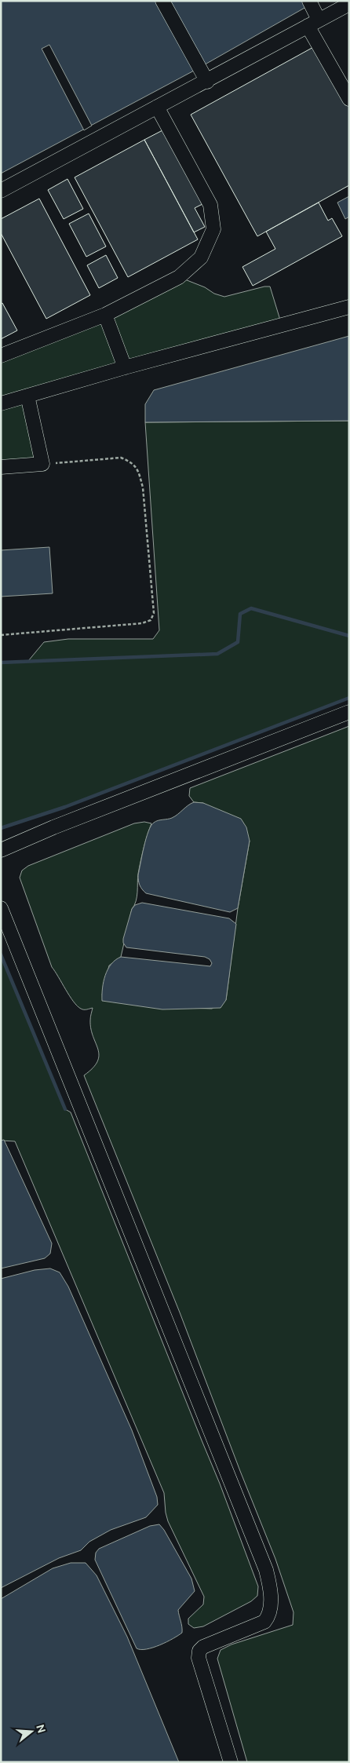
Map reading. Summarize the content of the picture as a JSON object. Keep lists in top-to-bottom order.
{
  "north": "right"
}
